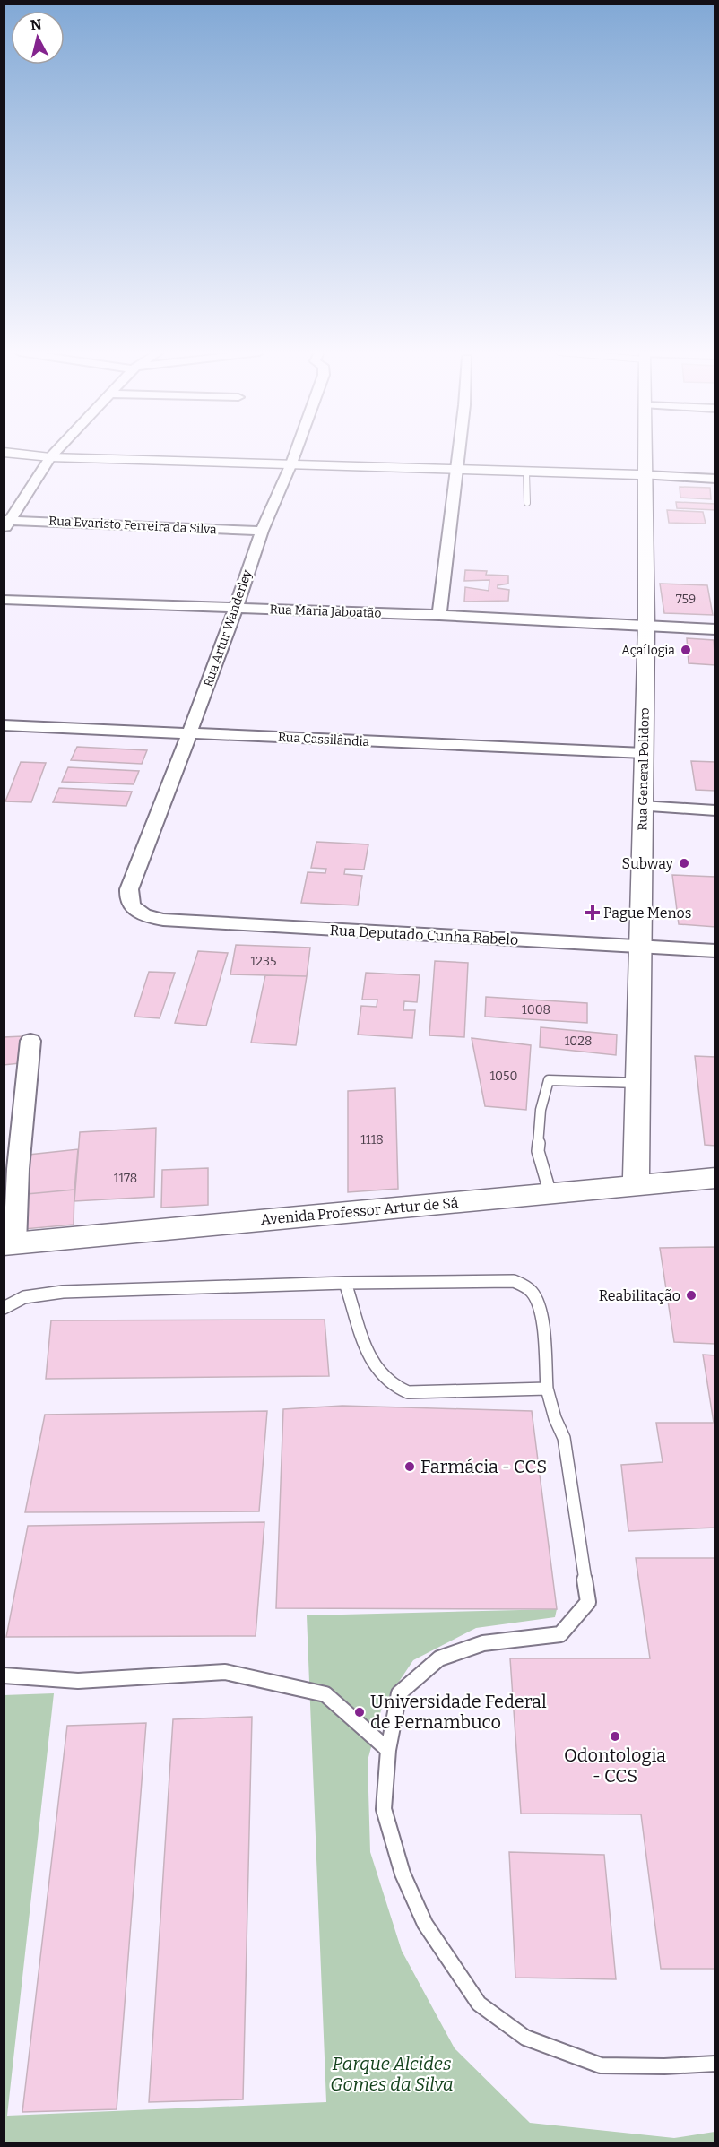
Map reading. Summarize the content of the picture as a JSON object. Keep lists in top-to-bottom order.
{
  "streets": {
    "street": [
      "Rua Evaristo Ferreira da Silva",
      "Rua Maria Jaboatão",
      "Rua Artur Wanderley",
      "Rua Cassilândia",
      "Rua General Polidoro",
      "Rua Deputado Cunha Rabelo",
      "Avenida Professor Artur de Sá"
    ]
  },
  "crossings": [
    ["Rua Evaristo Ferreira da Silva", "Rua Artur Wanderley"],
    ["Rua Maria Jaboatão", "Rua Artur Wanderley"],
    ["Rua Maria Jaboatão", "Rua General Polidoro"],
    ["Rua Artur Wanderley", "Rua Cassilândia"],
    ["Rua Artur Wanderley", "Rua Deputado Cunha Rabelo"],
    ["Rua Cassilândia", "Rua General Polidoro"],
    ["Rua General Polidoro", "Rua Deputado Cunha Rabelo"],
    ["Rua General Polidoro", "Avenida Professor Artur de Sá"]
  ],
  "parks": ["Parque Alcides Gomes da Silva"],
  "places": {
    "other": [
      "Açaílogia",
      "Subway",
      "Reabilitação",
      "Farmácia - CCS",
      "Universidade Federal de Pernambuco",
      "Odontologia - CCS"
    ],
    "health": ["Pague Menos"]
  },
  "house_numbers": [
    "759",
    "1235",
    "1008",
    "1028",
    "1050",
    "1118",
    "1178"
  ],
  "north": "top"
}
